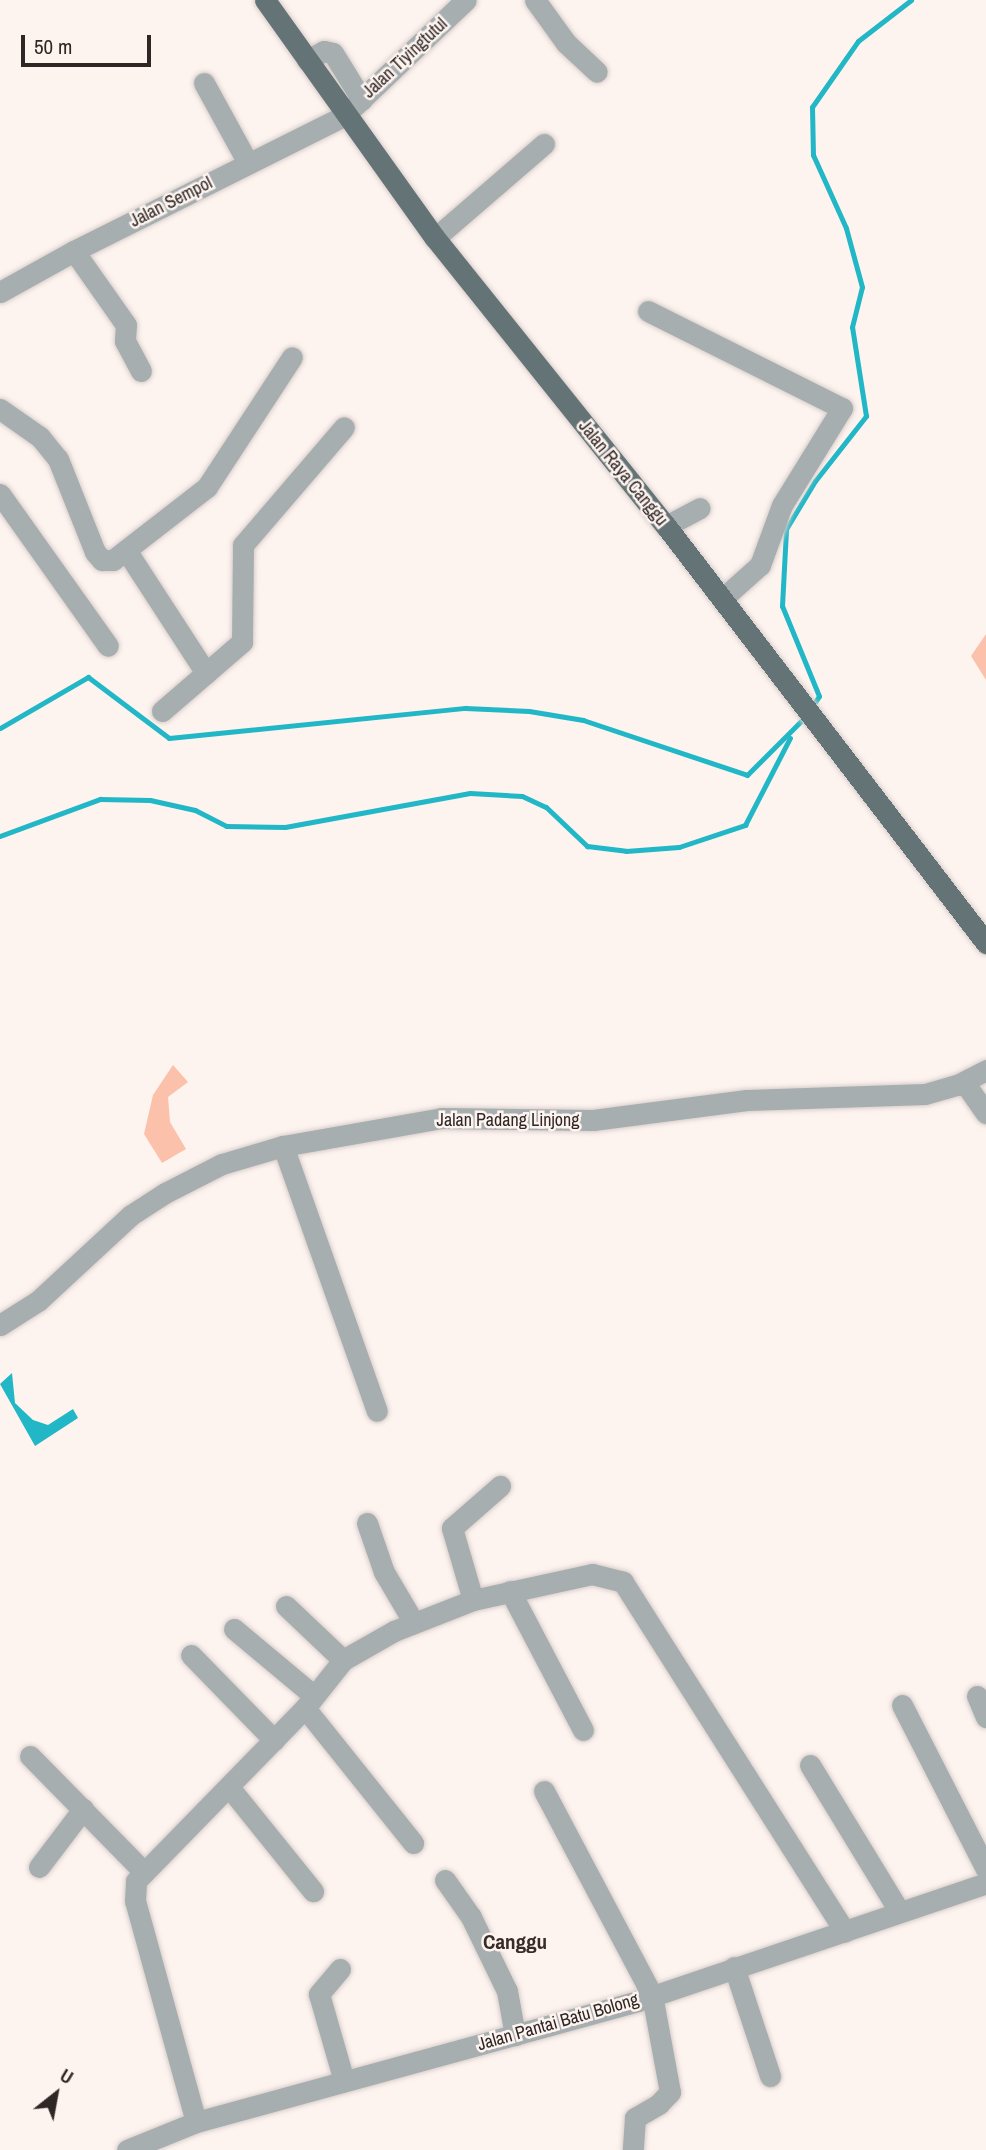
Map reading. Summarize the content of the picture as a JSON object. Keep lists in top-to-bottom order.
{
  "streets": {
    "main road": ["Jalan Raya Canggu"],
    "street": [
      "Jalan Tiyingtutul",
      "Jalan Sempol",
      "Jalan Padang Linjong",
      "Jalan Pantai Batu Bolong"
    ]
  },
  "crossings": [
    ["Jalan Tiyingtutul", "Jalan Sempol"],
    ["Jalan Tiyingtutul", "Jalan Raya Canggu"],
    ["Jalan Sempol", "Jalan Raya Canggu"]
  ],
  "districts": ["Canggu"],
  "scale_bar": "50 m",
  "north": "top right"
}
